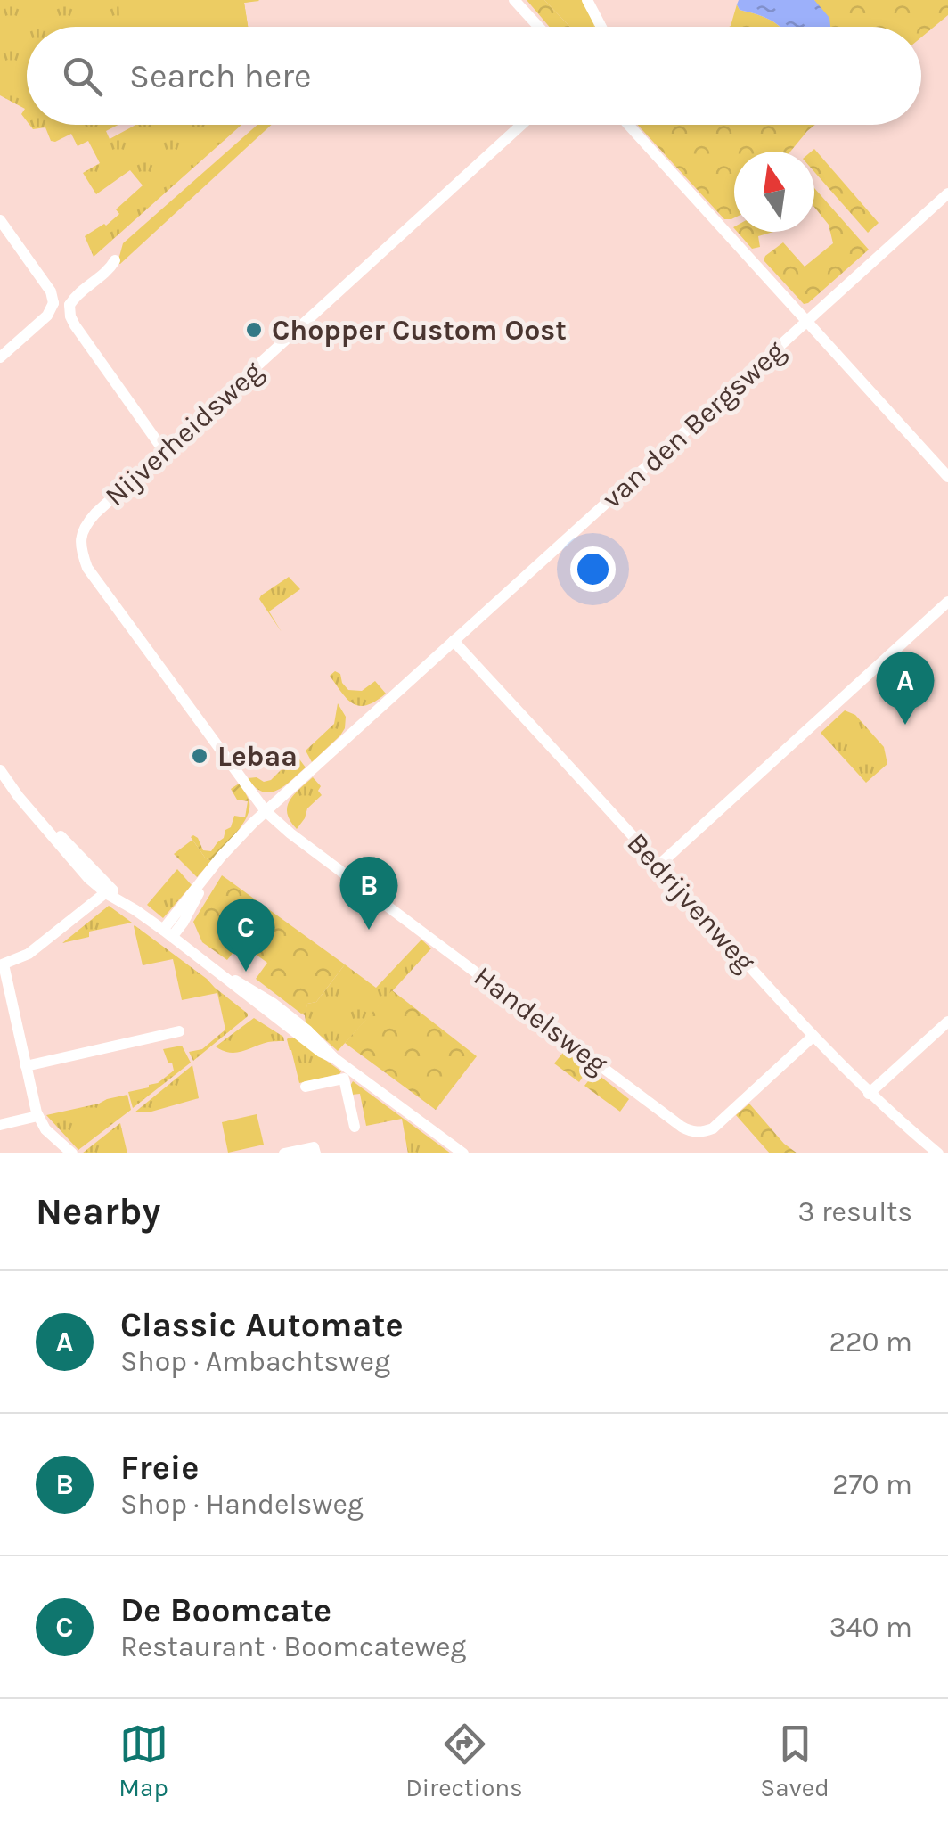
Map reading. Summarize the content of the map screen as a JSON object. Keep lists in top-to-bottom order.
{
  "streets": {
    "street": [
      "van den Bergsweg",
      "Nijverheidsweg",
      "Bedrijvenweg",
      "Handelsweg"
    ]
  },
  "crossings": [
    ["van den Bergsweg", "Nijverheidsweg"],
    ["van den Bergsweg", "Bedrijvenweg"],
    ["van den Bergsweg", "Handelsweg"],
    ["Nijverheidsweg", "Handelsweg"],
    ["Bedrijvenweg", "Handelsweg"]
  ],
  "places": ["Chopper Custom Oost", "Lebaa"],
  "north": "top",
  "page": {
    "search": "Search here",
    "pins": ["A", "B", "C"],
    "heading": ["Nearby", "3 results"],
    "list": [
      {
        "mark": "A",
        "name": "Classic Automate",
        "note": "Shop · Ambachtsweg",
        "value": "220 m"
      },
      {
        "mark": "B",
        "name": "Freie",
        "note": "Shop · Handelsweg",
        "value": "270 m"
      },
      {
        "mark": "C",
        "name": "De Boomcate",
        "note": "Restaurant · Boomcateweg",
        "value": "340 m"
      }
    ],
    "nav": ["Map", "Directions", "Saved"]
  }
}
